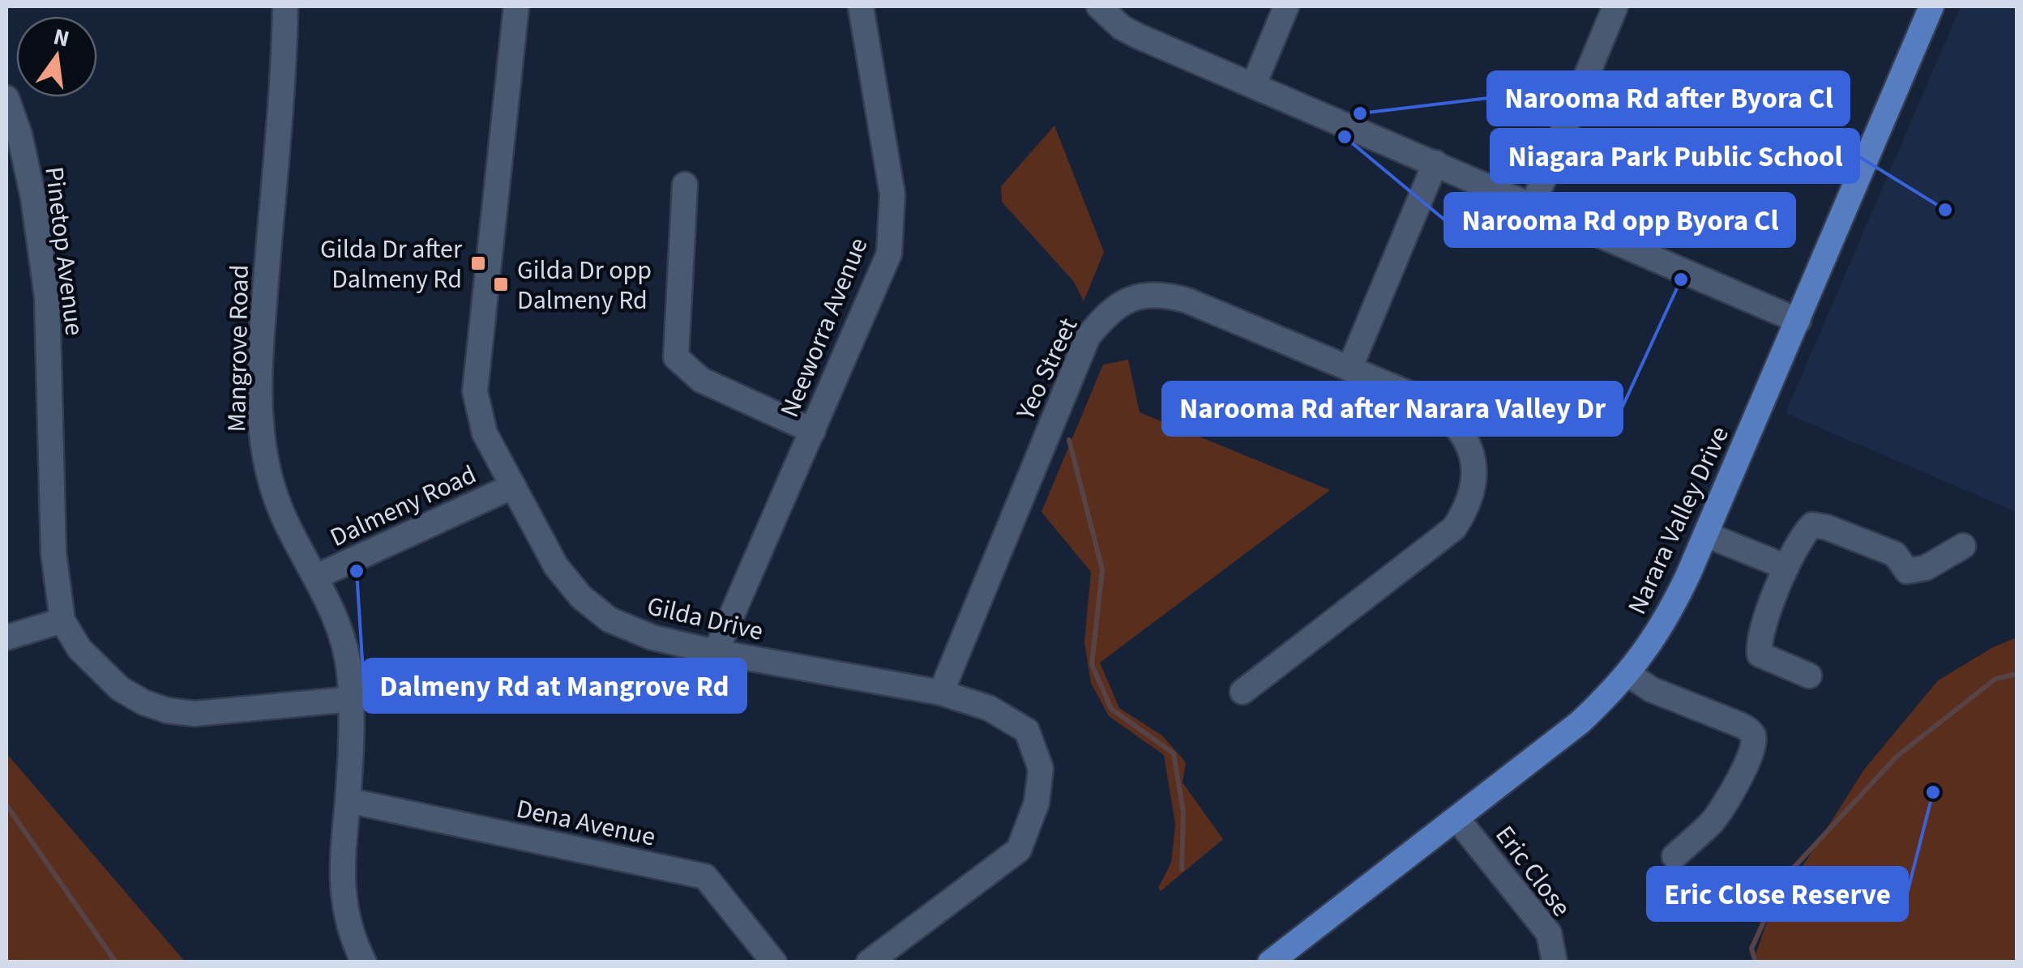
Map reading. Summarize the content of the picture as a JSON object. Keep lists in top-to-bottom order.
{
  "streets": {
    "main road": ["Narara Valley Drive"],
    "street": [
      "Pinetop Avenue",
      "Neeworra Avenue",
      "Mangrove Road",
      "Yeo Street",
      "Dalmeny Road",
      "Gilda Drive",
      "Dena Avenue",
      "Eric Close"
    ]
  },
  "crossings": [
    ["Pinetop Avenue", "Mangrove Road"],
    ["Neeworra Avenue", "Gilda Drive"],
    ["Mangrove Road", "Dalmeny Road"],
    ["Mangrove Road", "Dena Avenue"],
    ["Yeo Street", "Gilda Drive"],
    ["Dalmeny Road", "Gilda Drive"],
    ["Narara Valley Drive", "Eric Close"]
  ],
  "places": {
    "other": [
      "Narooma Rd after Byora Cl",
      "Narooma Rd opp Byora Cl",
      "Niagara Park Public School",
      "Narooma Rd after Narara Valley Dr",
      "Dalmeny Rd at Mangrove Rd",
      "Eric Close Reserve"
    ],
    "transit": ["Gilda Dr after Dalmeny Rd", "Gilda Dr opp Dalmeny Rd"]
  },
  "north": "top"
}
